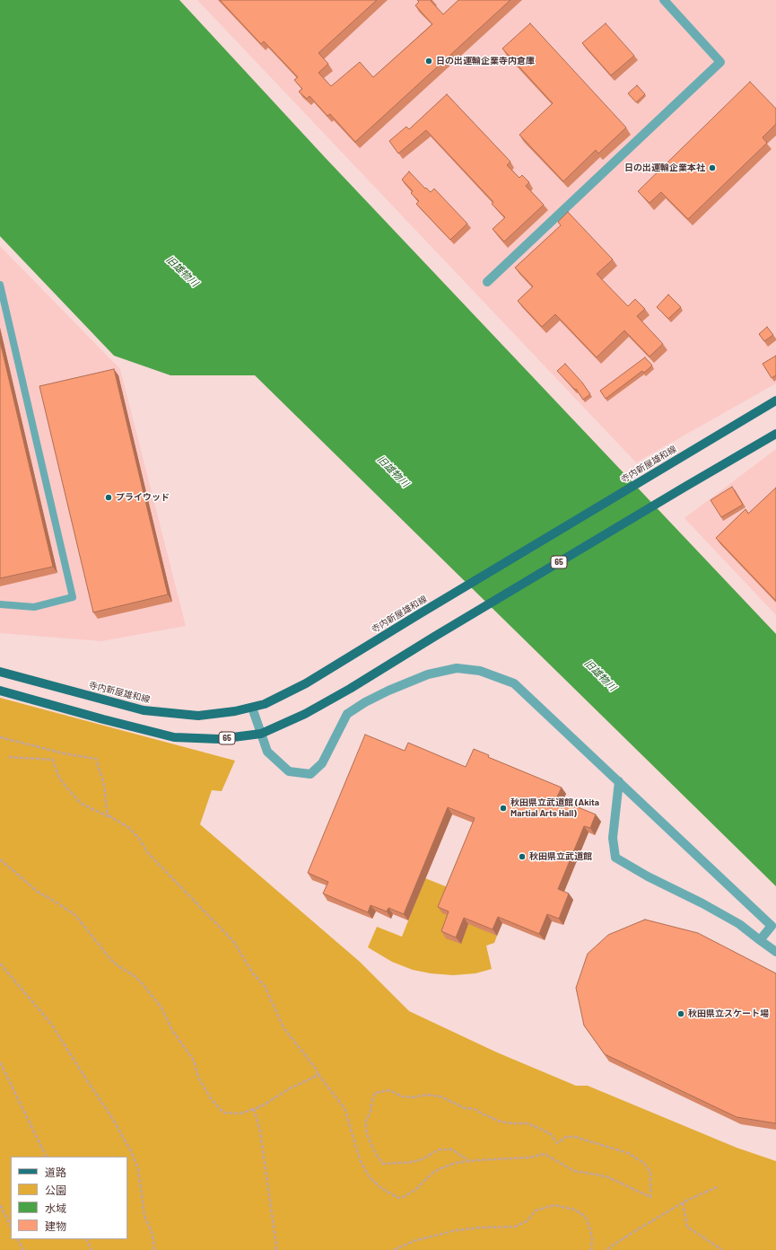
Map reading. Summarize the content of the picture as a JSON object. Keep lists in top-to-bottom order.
{
  "streets": {
    "main road": ["寺内新屋雄和線", "65"]
  },
  "water": ["旧雄物川"],
  "places": [
    "日の出運輸企業寺内倉庫",
    "日の出運輸企業本社",
    "プライウッド",
    "秋田県立武道館 (Akita Martial Arts Hall)",
    "秋田県立武道館",
    "秋田県立スケート場"
  ],
  "legend": [
    "道路",
    "公園",
    "水域",
    "建物"
  ]
}
